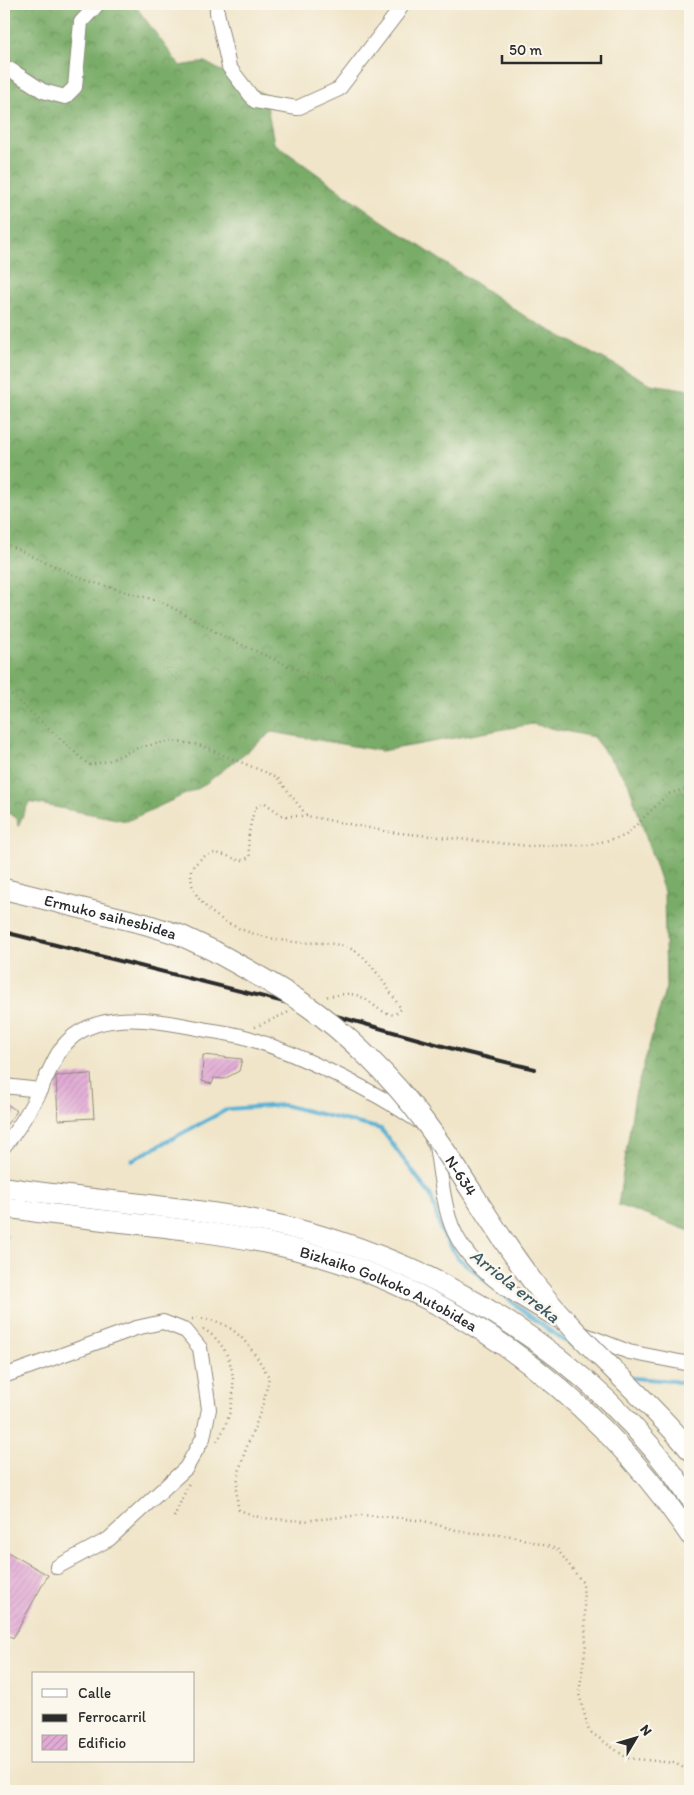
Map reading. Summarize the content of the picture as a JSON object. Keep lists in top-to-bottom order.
{
  "streets": {
    "highway": ["Ermuko saihesbidea", "N-634", "Bizkaiko Golkoko Autobidea"]
  },
  "crossings": [
    ["Ermuko saihesbidea", "N-634"]
  ],
  "water": ["Arriola erreka"],
  "legend": ["Calle", "Ferrocarril", "Edificio"],
  "scale_bar": "50 m",
  "north": "top right"
}
